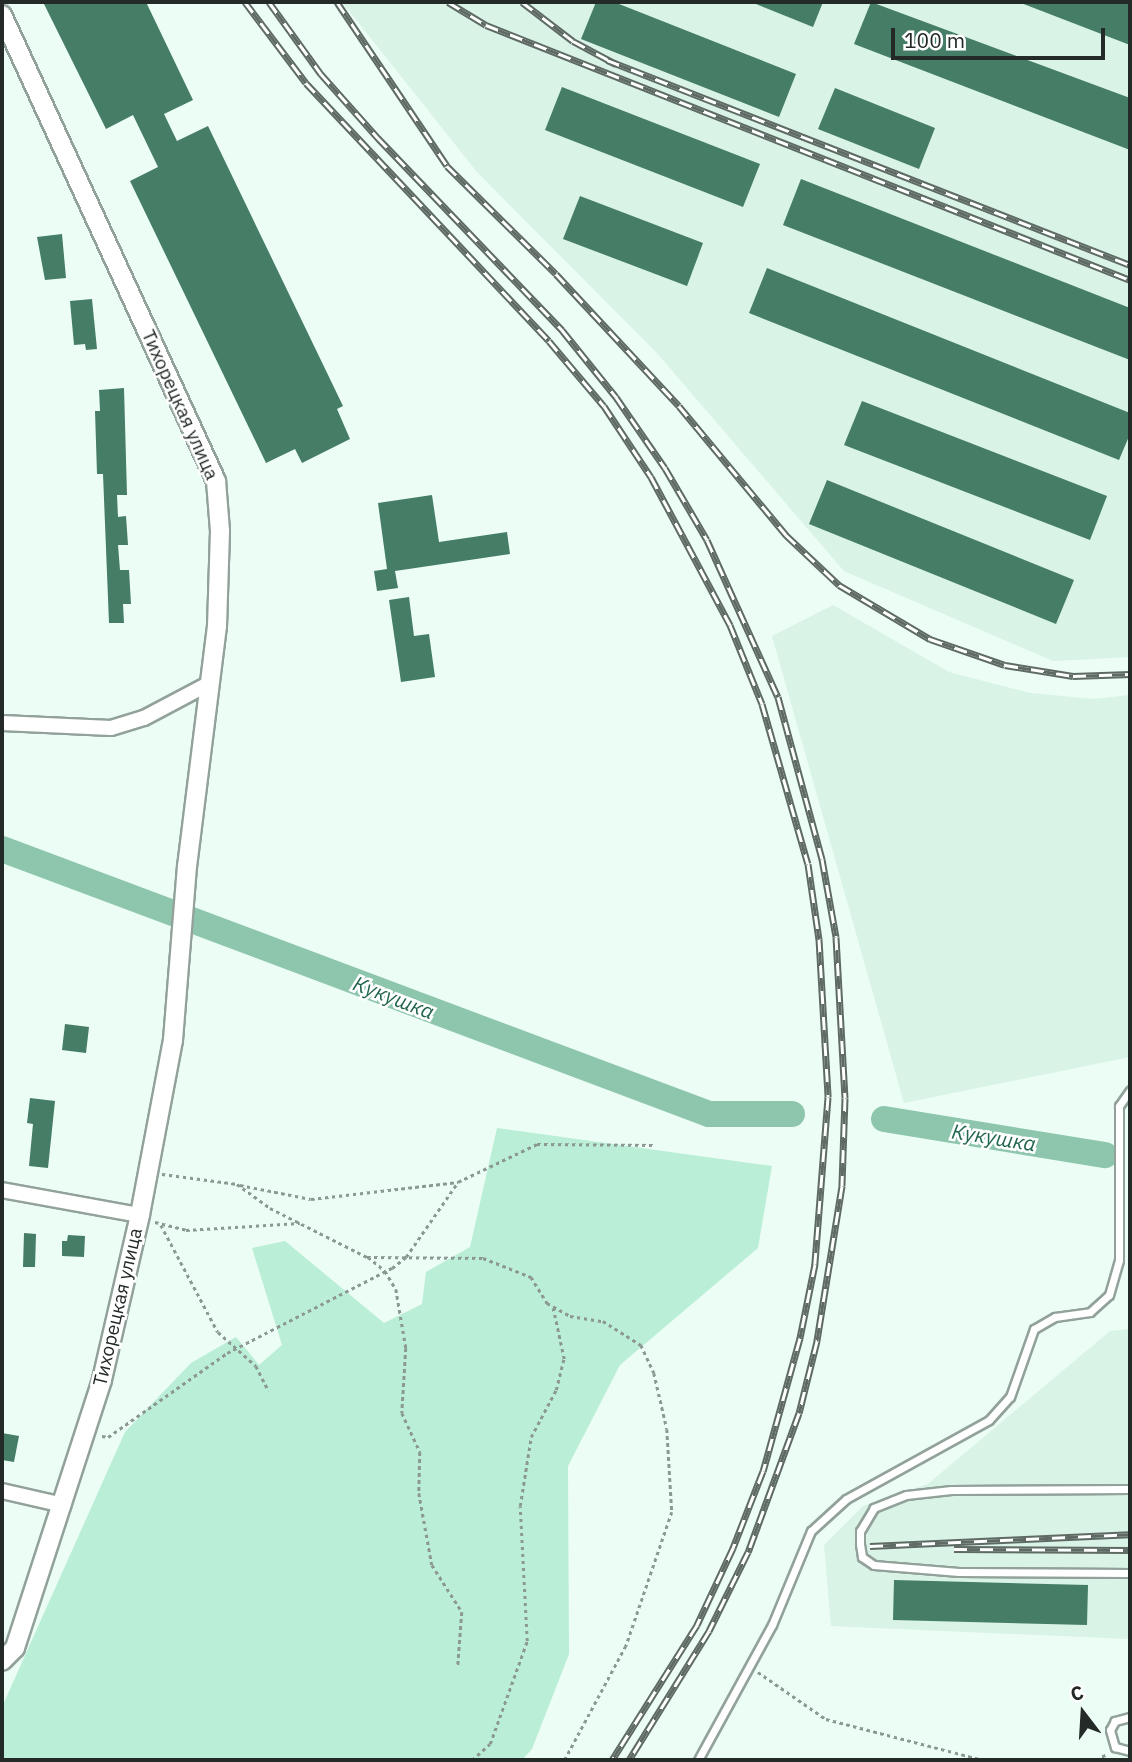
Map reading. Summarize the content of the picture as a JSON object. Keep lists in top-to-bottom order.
{
  "streets": {
    "street": ["Тихорецкая улица"]
  },
  "water": ["Кукушка"],
  "scale_bar": "100 m",
  "north": "top"
}
